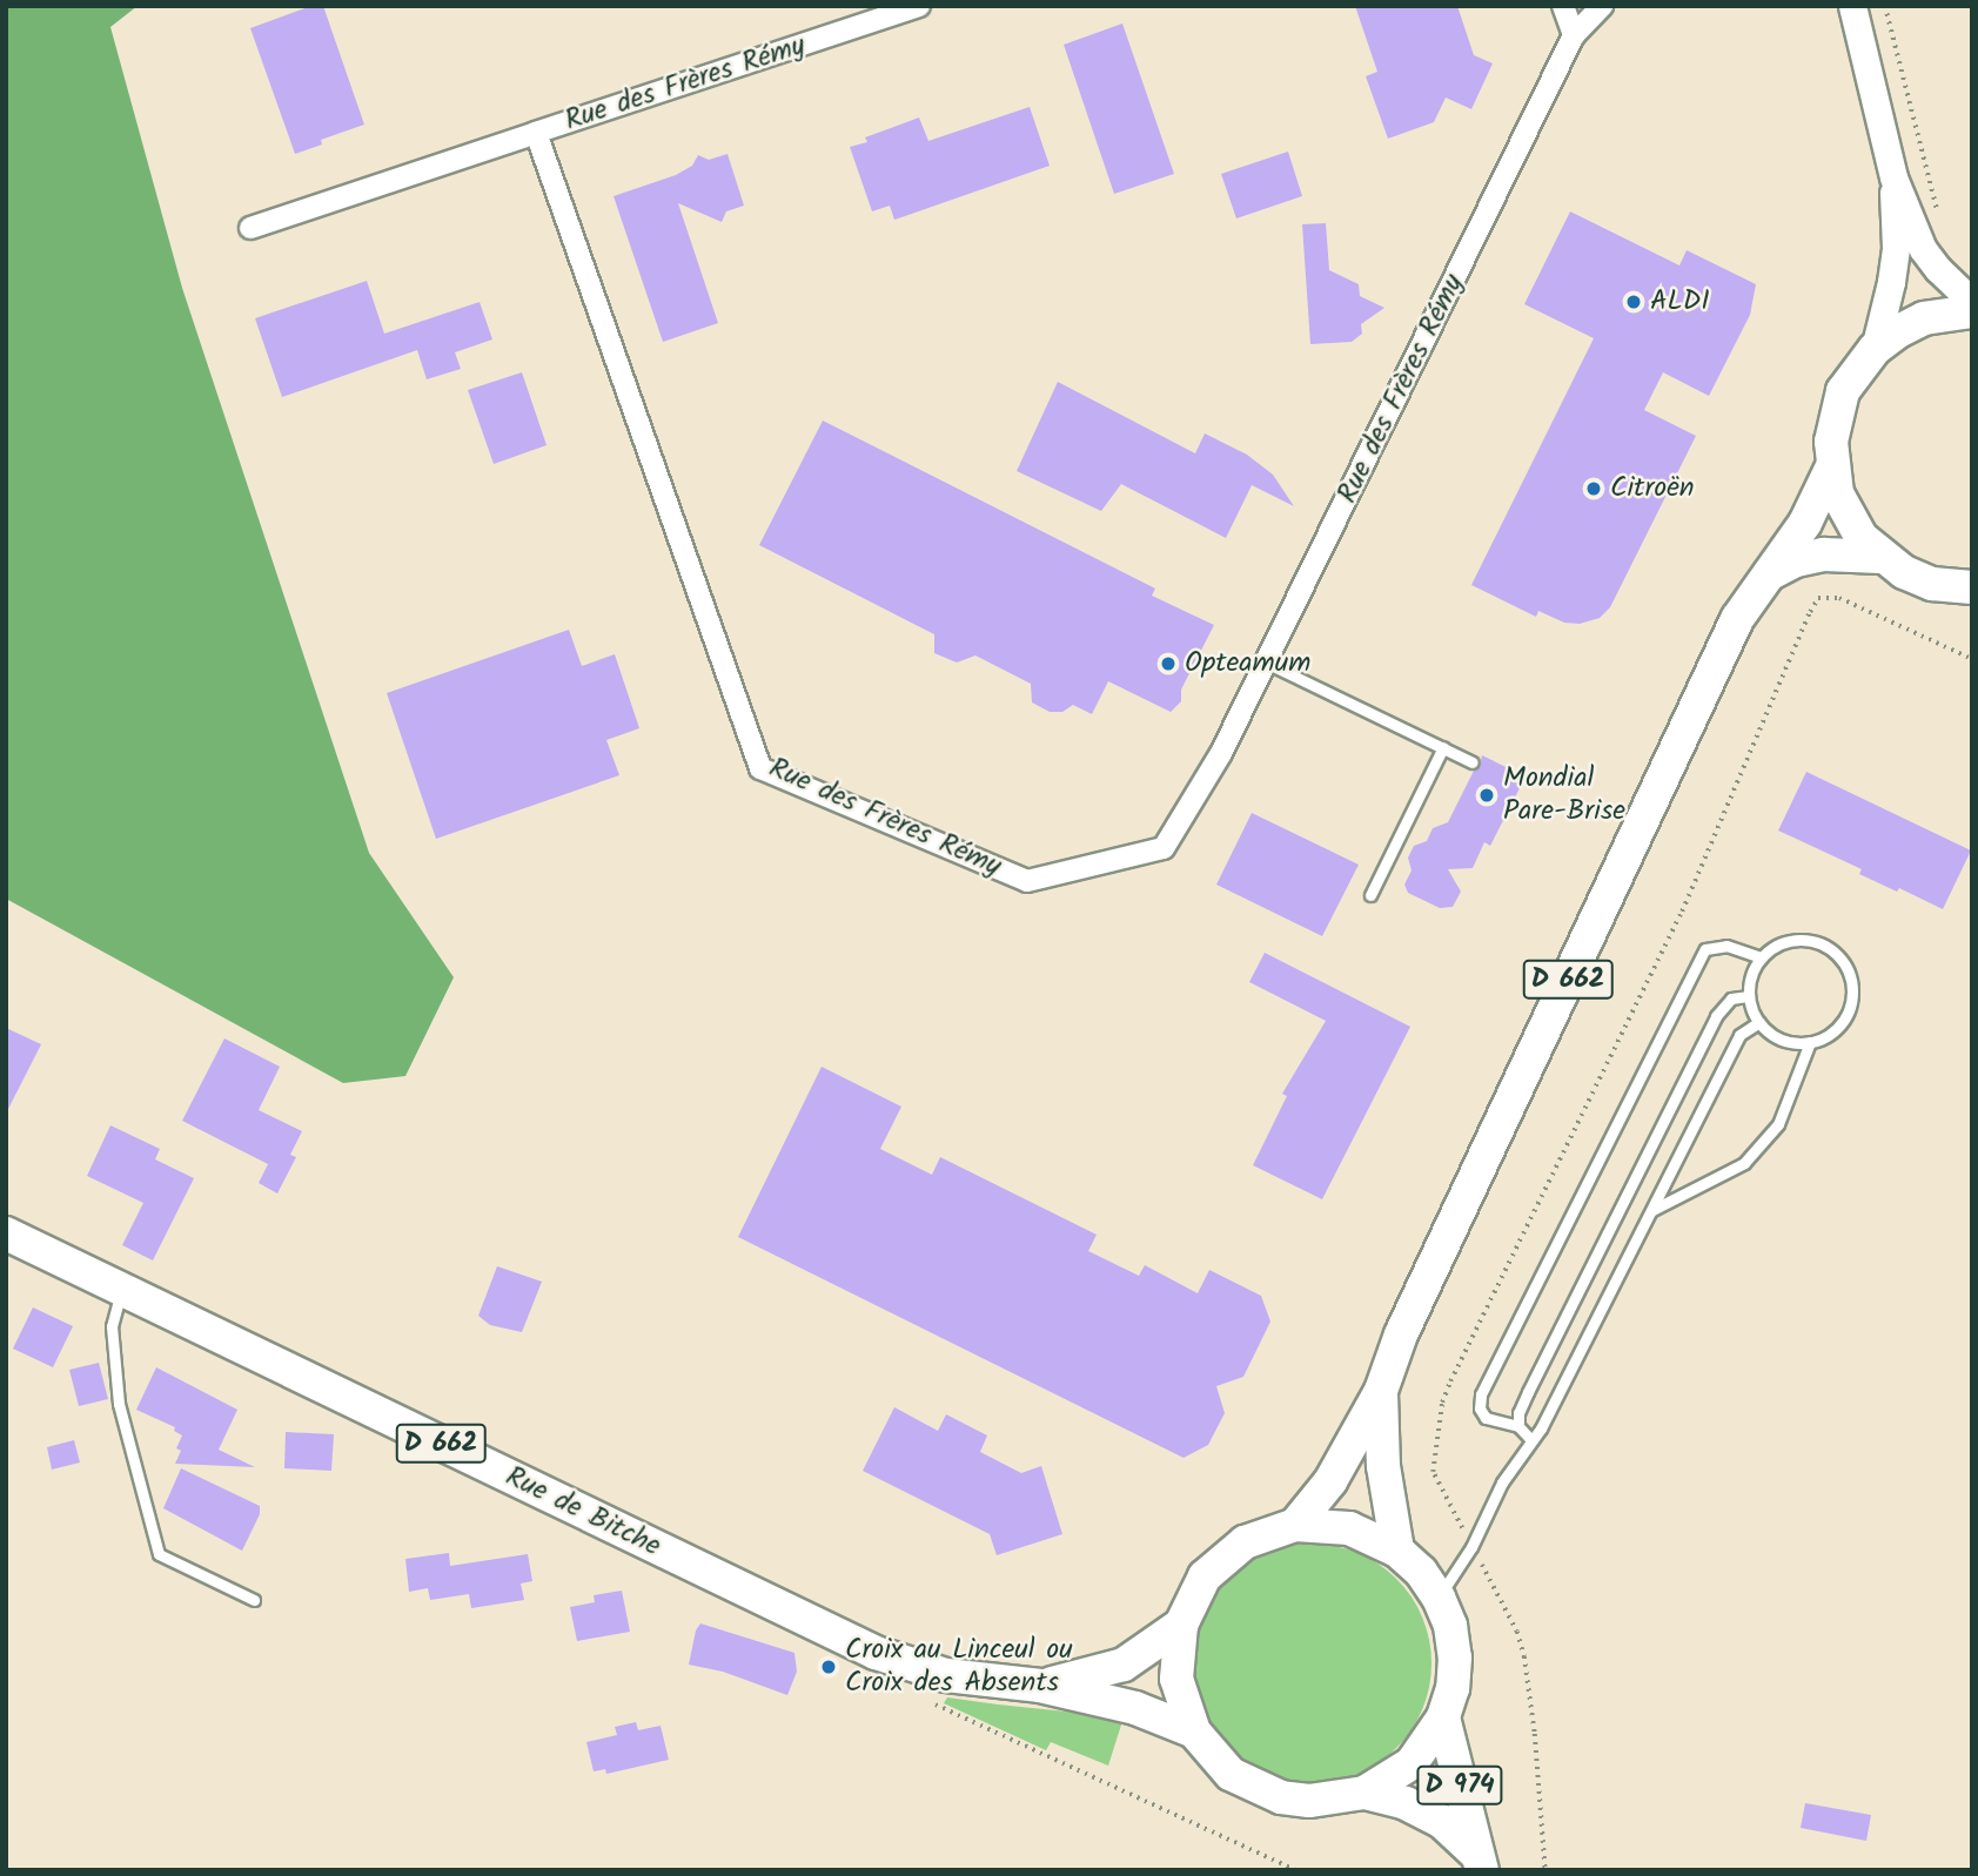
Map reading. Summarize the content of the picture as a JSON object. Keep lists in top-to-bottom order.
{
  "streets": {
    "main road": ["D 662", "Rue de Bitche", "D 974"],
    "street": ["Rue des Frères Rémy"]
  },
  "crossings": [
    ["D 662", "Rue de Bitche"],
    ["D 662", "D 974"]
  ],
  "places": [
    "ALDI",
    "Citroën",
    "Opteamum",
    "Mondial Pare-Brise",
    "Croix au Linceul ou Croix des Absents"
  ]
}
